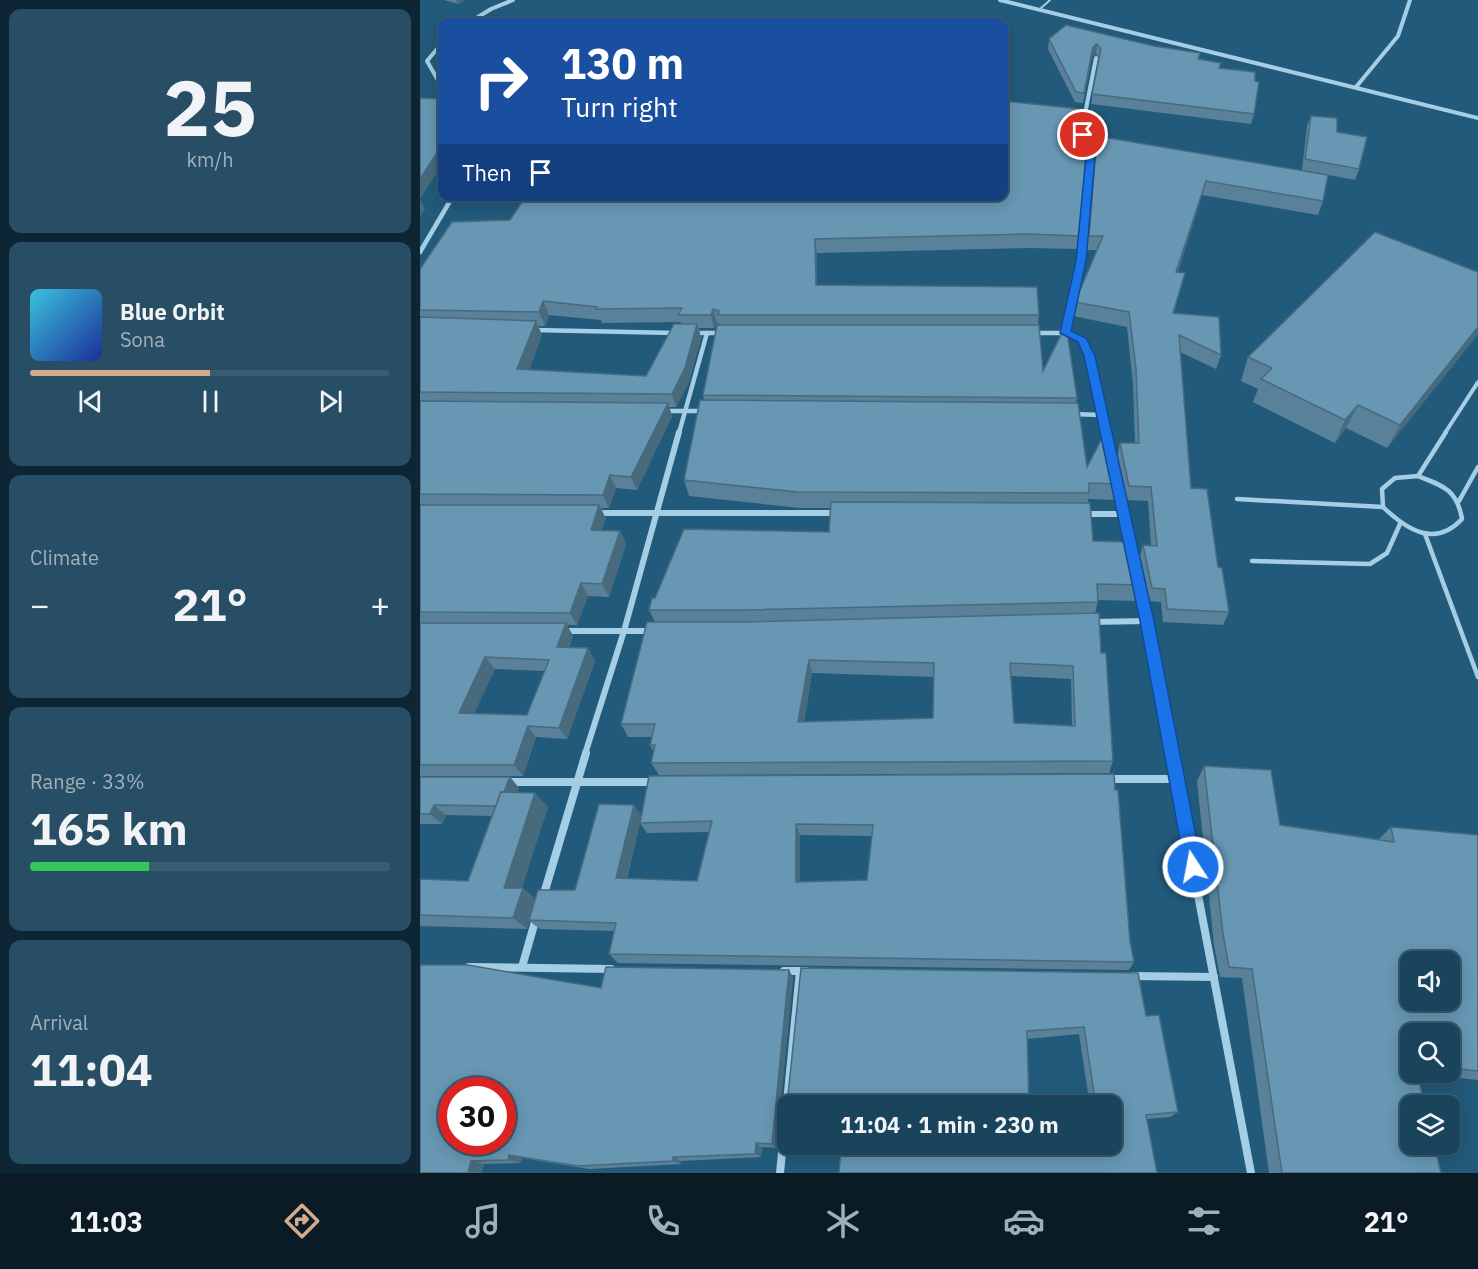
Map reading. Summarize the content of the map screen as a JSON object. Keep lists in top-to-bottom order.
{
  "page": {
    "tile": [
      ["25", "km/h"],
      "Climate",
      ["Range · 33%", "165 km"],
      ["Arrival", "11:04"]
    ],
    "turn": ["130 m", "Turn right"],
    "then": "Then",
    "song": ["Blue Orbit", "Sona"],
    "heat": ["−", "21°", "+"],
    "limit": "30",
    "trip": "11:04 · 1 min · 230 m",
    "tabs": ["11:03", "21°"]
  }
}
